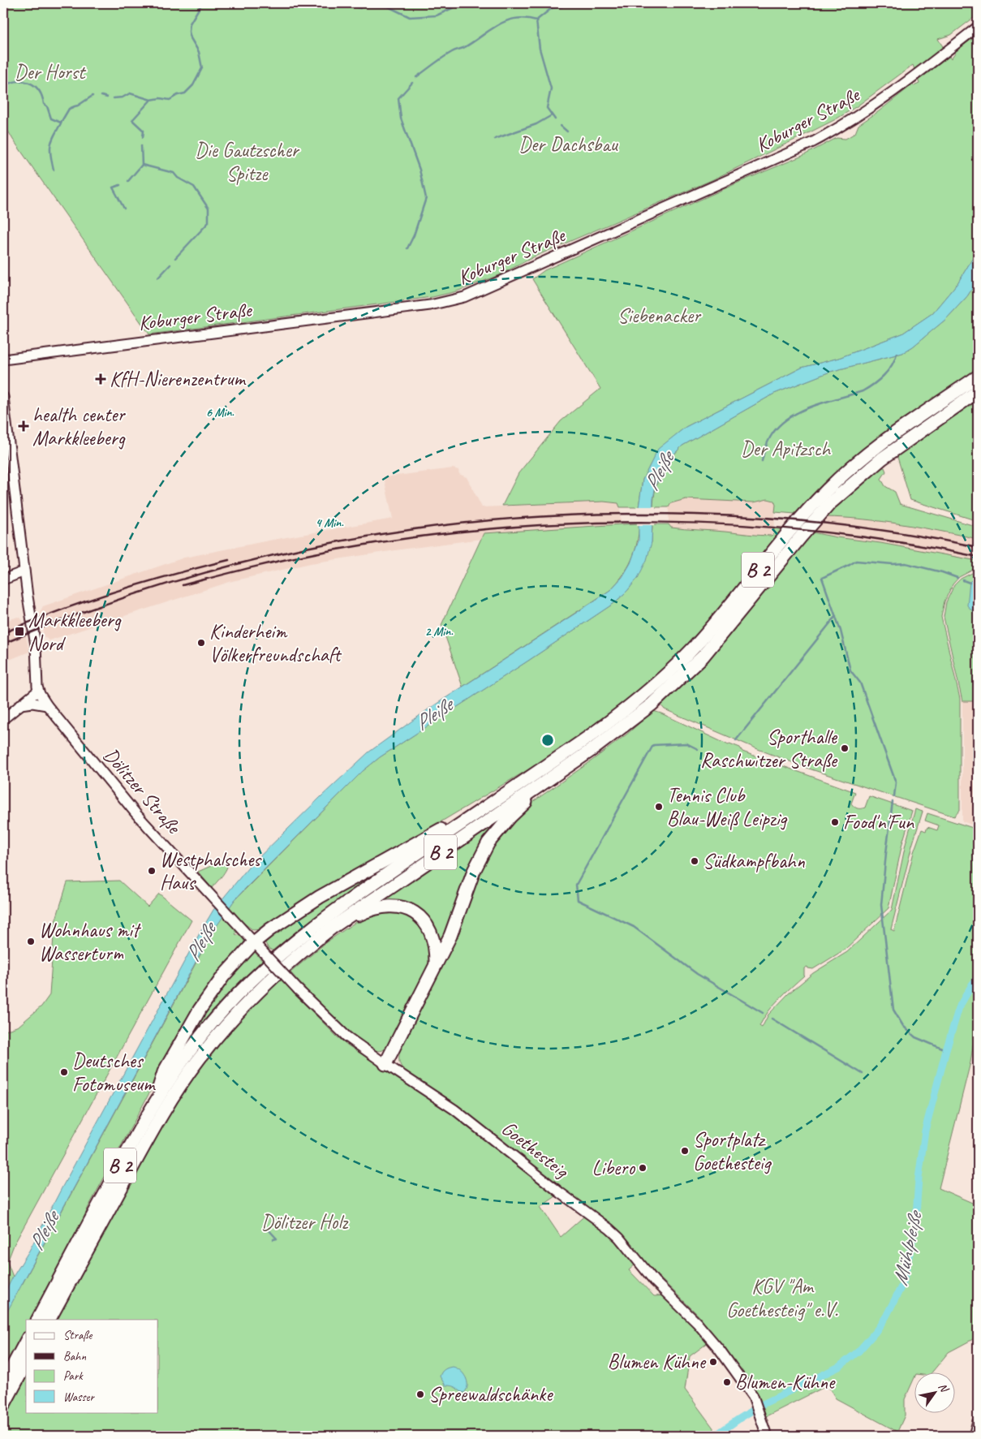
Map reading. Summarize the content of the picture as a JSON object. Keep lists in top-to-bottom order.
{
  "streets": {
    "highway": ["B 2"],
    "main road": ["Koburger Straße", "Dölitzer Straße", "Goethesteig"]
  },
  "crossings": [
    ["Dölitzer Straße", "Goethesteig"]
  ],
  "water": ["Pleiße", "Mühlpleiße"],
  "parks": [
    "Der Horst",
    "Der Dachsbau",
    "Die Gautzscher Spitze",
    "Siebenacker",
    "Der Apitzsch",
    "Dölitzer Holz",
    "KGV \"Am Goethesteig\" e.V."
  ],
  "places": {
    "health": ["KfH-Nierenzentrum", "health center Markkleeberg"],
    "transit": ["Markkleeberg Nord"],
    "other": [
      "Kinderheim Völkerfreundschaft",
      "Sporthalle Raschwitzer Straße",
      "Tennis Club Blau-Weiß Leipzig",
      "Food'n'Fun",
      "Südkampfbahn",
      "Westphalsches Haus",
      "Wohnhaus mit Wasserturm",
      "Deutsches Fotomuseum",
      "Sportplatz Goethesteig",
      "Libero",
      "Blumen Kühne",
      "Blumen-Kühne",
      "Spreewaldschänke"
    ]
  },
  "legend": [
    "Straße",
    "Bahn",
    "Park",
    "Wasser"
  ],
  "north": "top right",
  "rings": ["6 Min.", "4 Min.", "2 Min."]
}
